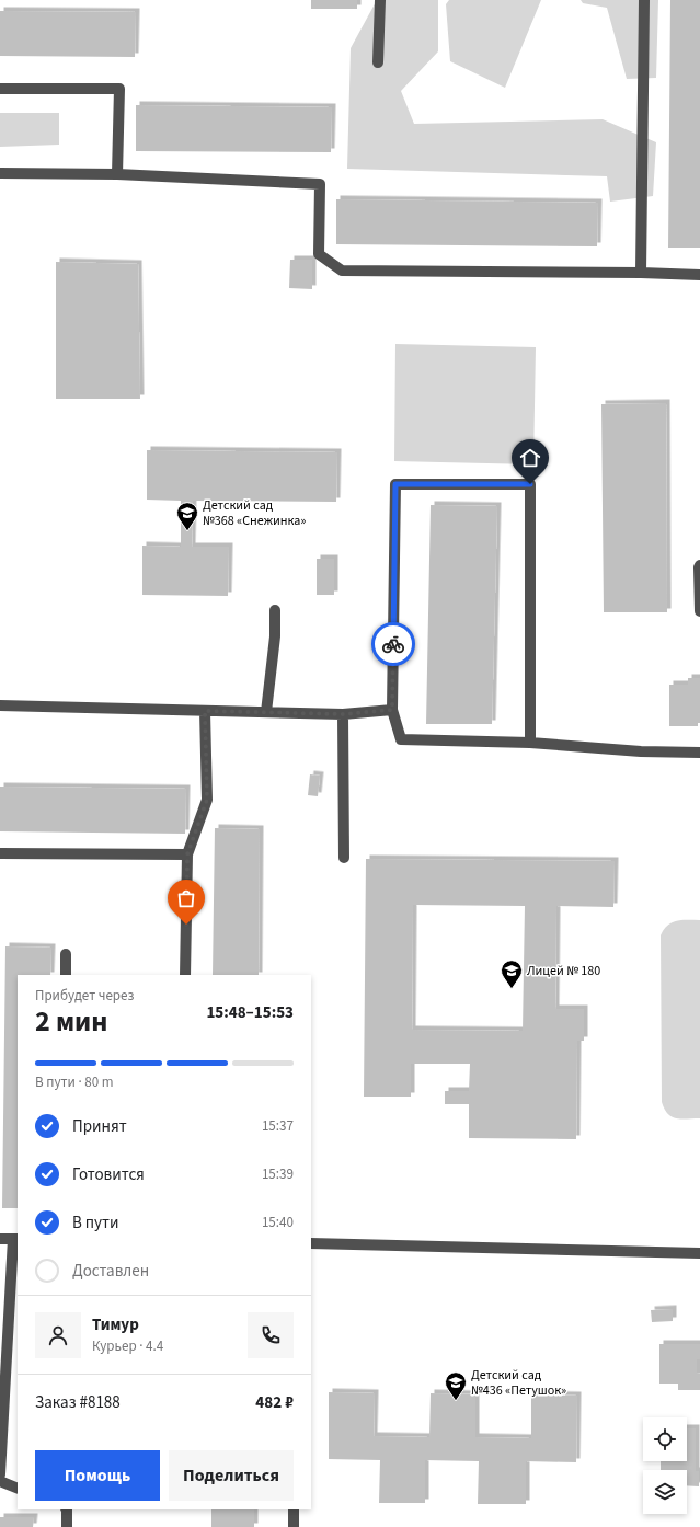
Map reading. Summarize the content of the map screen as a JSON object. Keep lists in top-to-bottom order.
{
  "places": {
    "school or university": ["Детский сад №368 «Снежинка»", "Лицей № 180", "Детский сад №436 «Петушок»"]
  },
  "page": {
    "heading": ["2 мин", "Прибудет через", "15:48–15:53"],
    "panel": [
      "Тимур",
      "Курьер · 4.4",
      "Заказ #8188",
      "482 ₽"
    ],
    "bar": "В пути · 80 m",
    "list": [
      ["Принят", "15:37"],
      ["Готовится", "15:39"],
      ["В пути", "15:40"],
      "Доставлен"
    ],
    "buttons": ["Помощь", "Поделиться"]
  }
}
